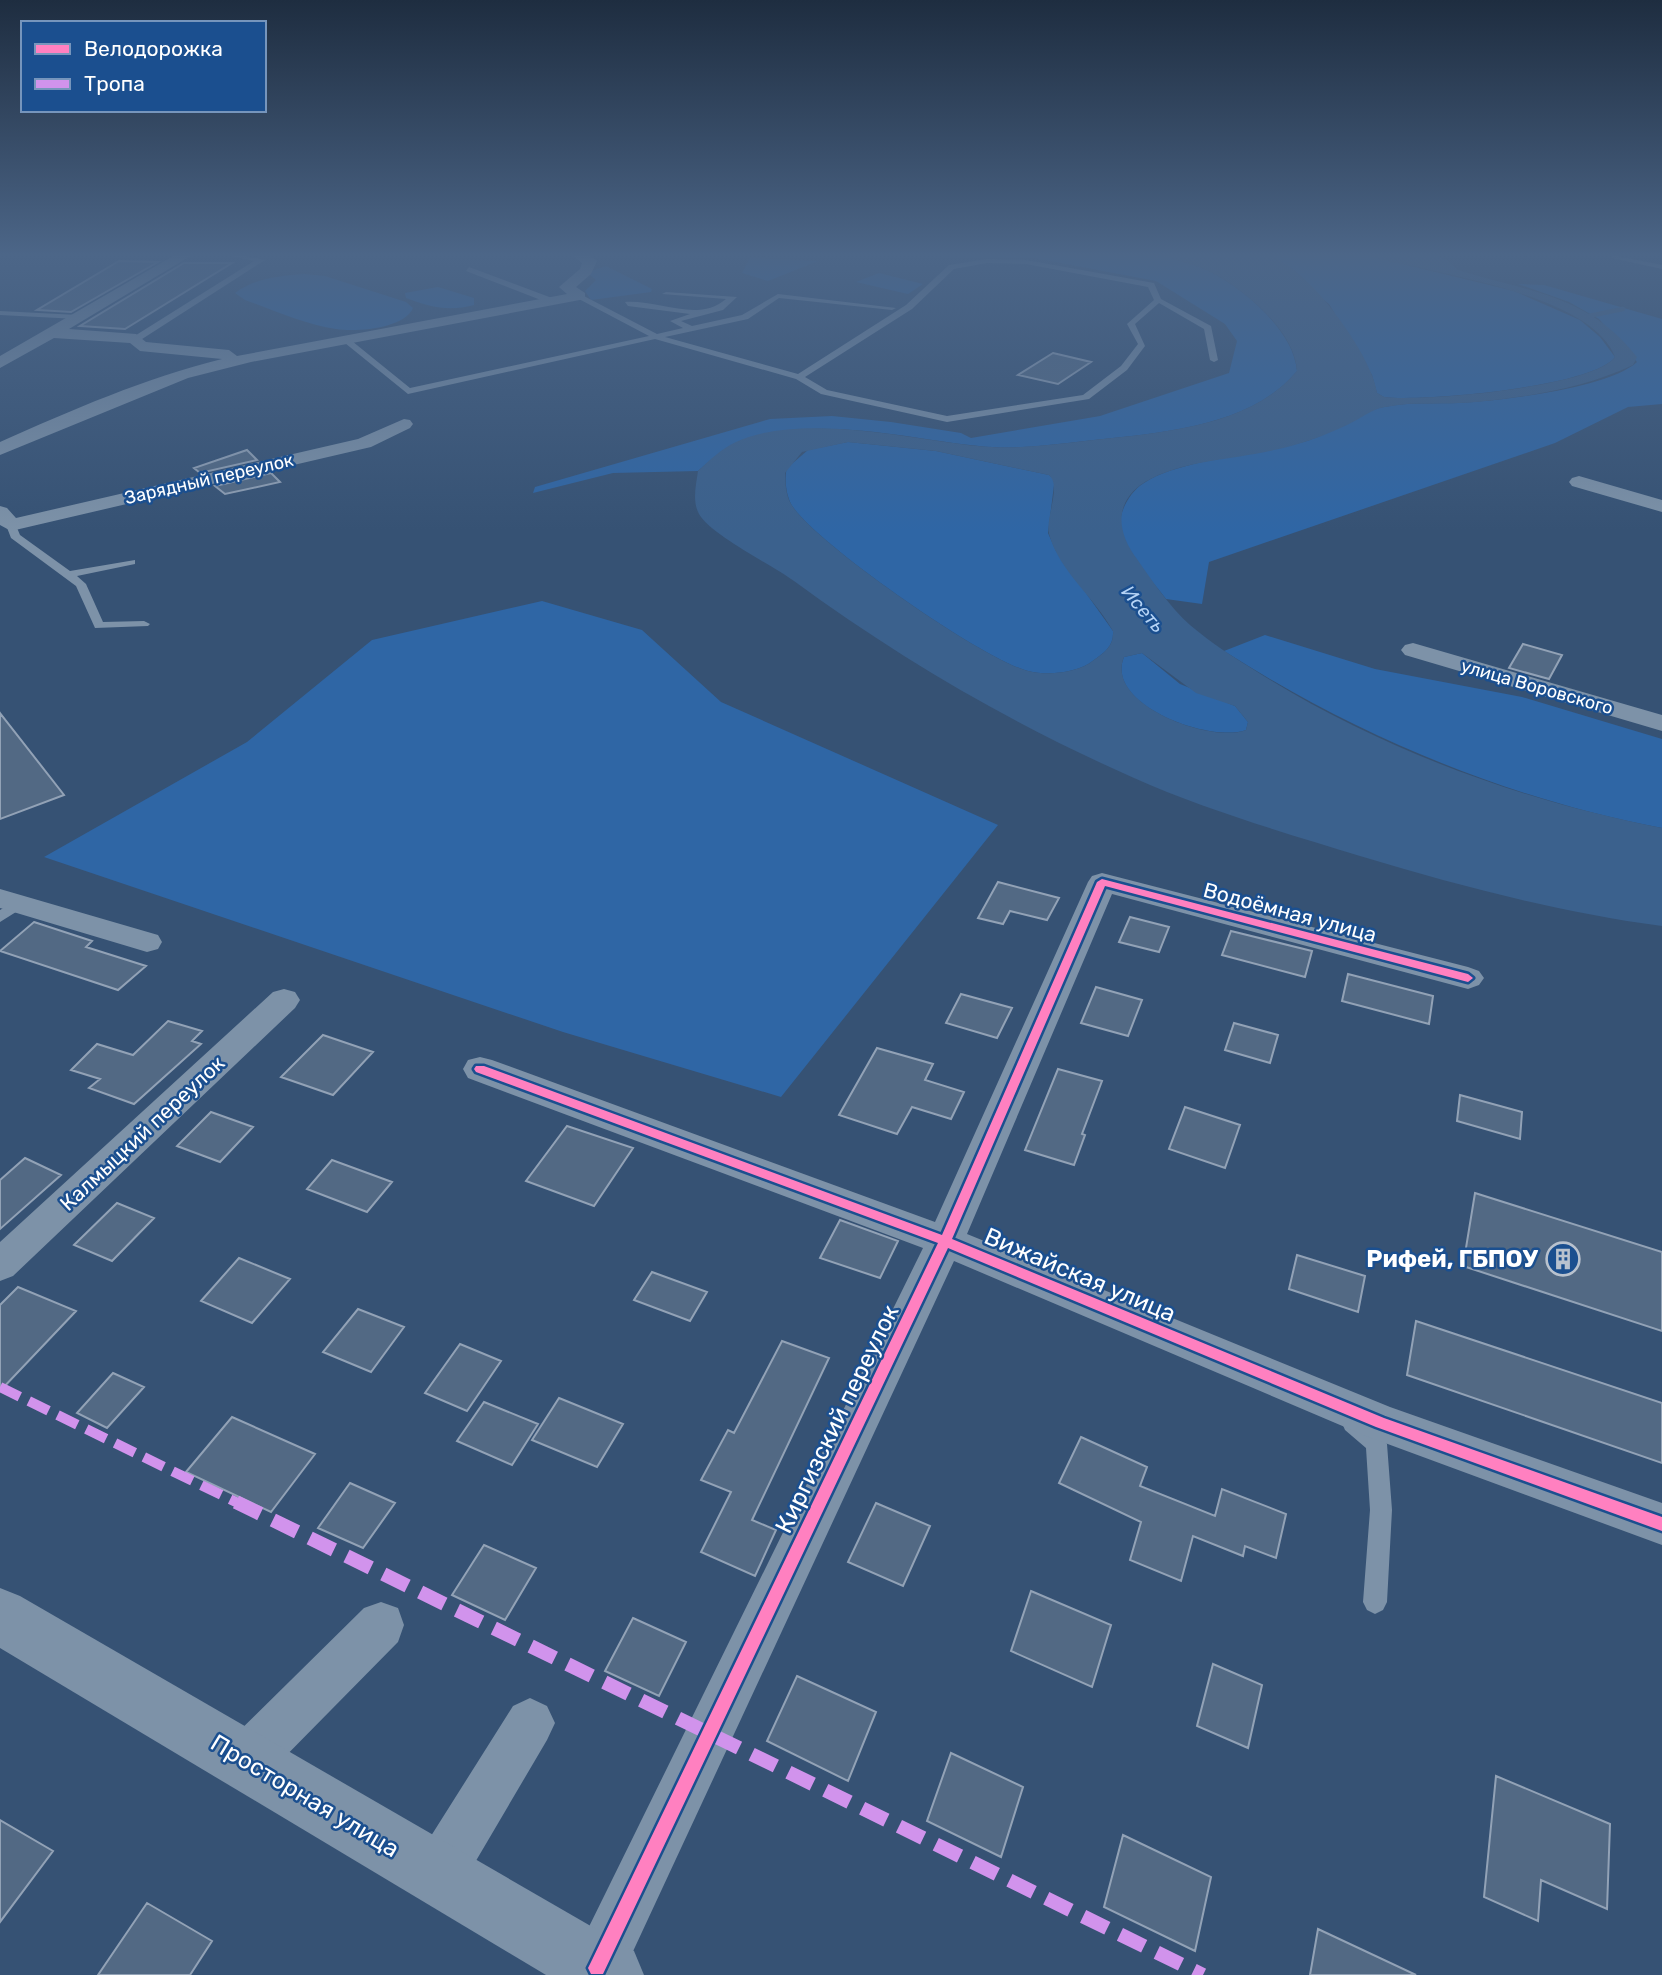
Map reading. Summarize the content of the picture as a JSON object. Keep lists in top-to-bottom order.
{
  "streets": {
    "street": [
      "Зарядный переулок",
      "улица Воровского",
      "Водоёмная улица",
      "Калмыцкий переулок",
      "Вижайская улица",
      "Киргизский переулок",
      "Просторная улица"
    ]
  },
  "crossings": [
    ["Водоёмная улица", "Киргизский переулок"],
    ["Вижайская улица", "Киргизский переулок"],
    ["Киргизский переулок", "Просторная улица"]
  ],
  "water": ["Исеть"],
  "places": {
    "building": ["Рифей, ГБПОУ"]
  },
  "legend": ["Велодорожка", "Тропа"]
}
